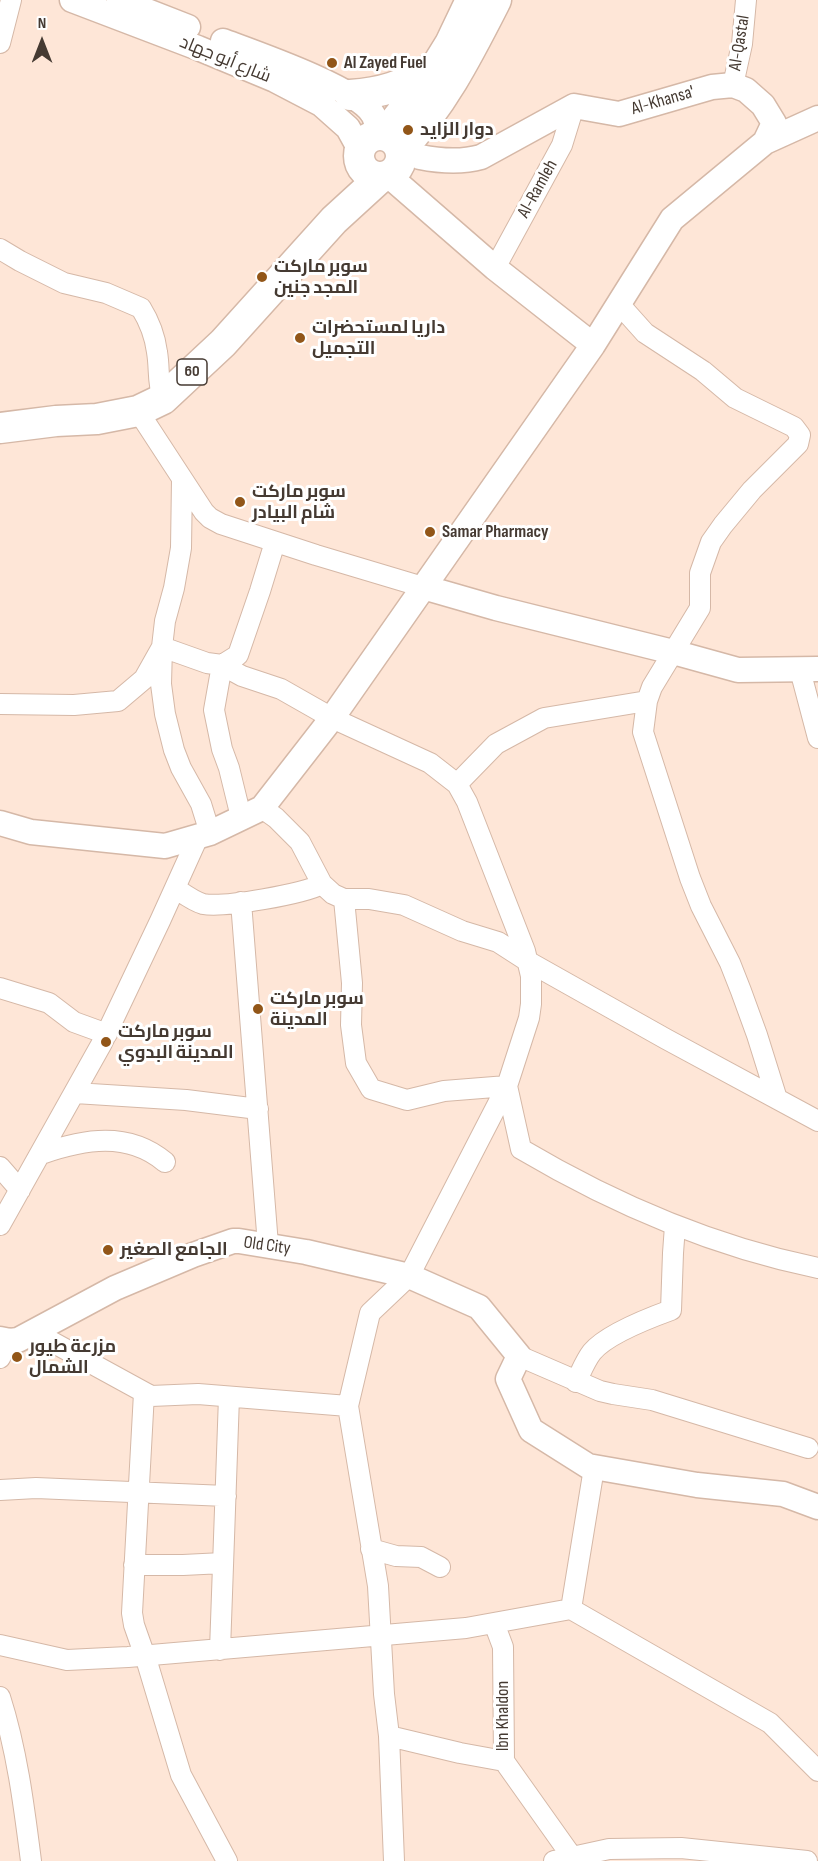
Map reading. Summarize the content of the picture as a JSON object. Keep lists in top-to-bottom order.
{
  "streets": {
    "main road": ["60"],
    "street": [
      "Al-Qastal",
      "شارع أبو جهاد",
      "Al-Khansa'",
      "Al-Ramleh",
      "Old City",
      "Ibn Khaldon"
    ]
  },
  "crossings": [
    ["Al-Qastal", "Al-Khansa'"],
    ["شارع أبو جهاد", "60"],
    ["Al-Khansa'", "Al-Ramleh"]
  ],
  "places": [
    "Al Zayed Fuel",
    "دوار الزايد",
    "سوبر ماركت المجد جنين",
    "داريا لمستحضرات التجميل",
    "سوبر ماركت شام البيادر",
    "Samar Pharmacy",
    "سوبر ماركت المدينة",
    "سوبر ماركت المدينة البدوي",
    "الجامع الصغير",
    "مزرعة طيور الشمال"
  ],
  "north": "top"
}
